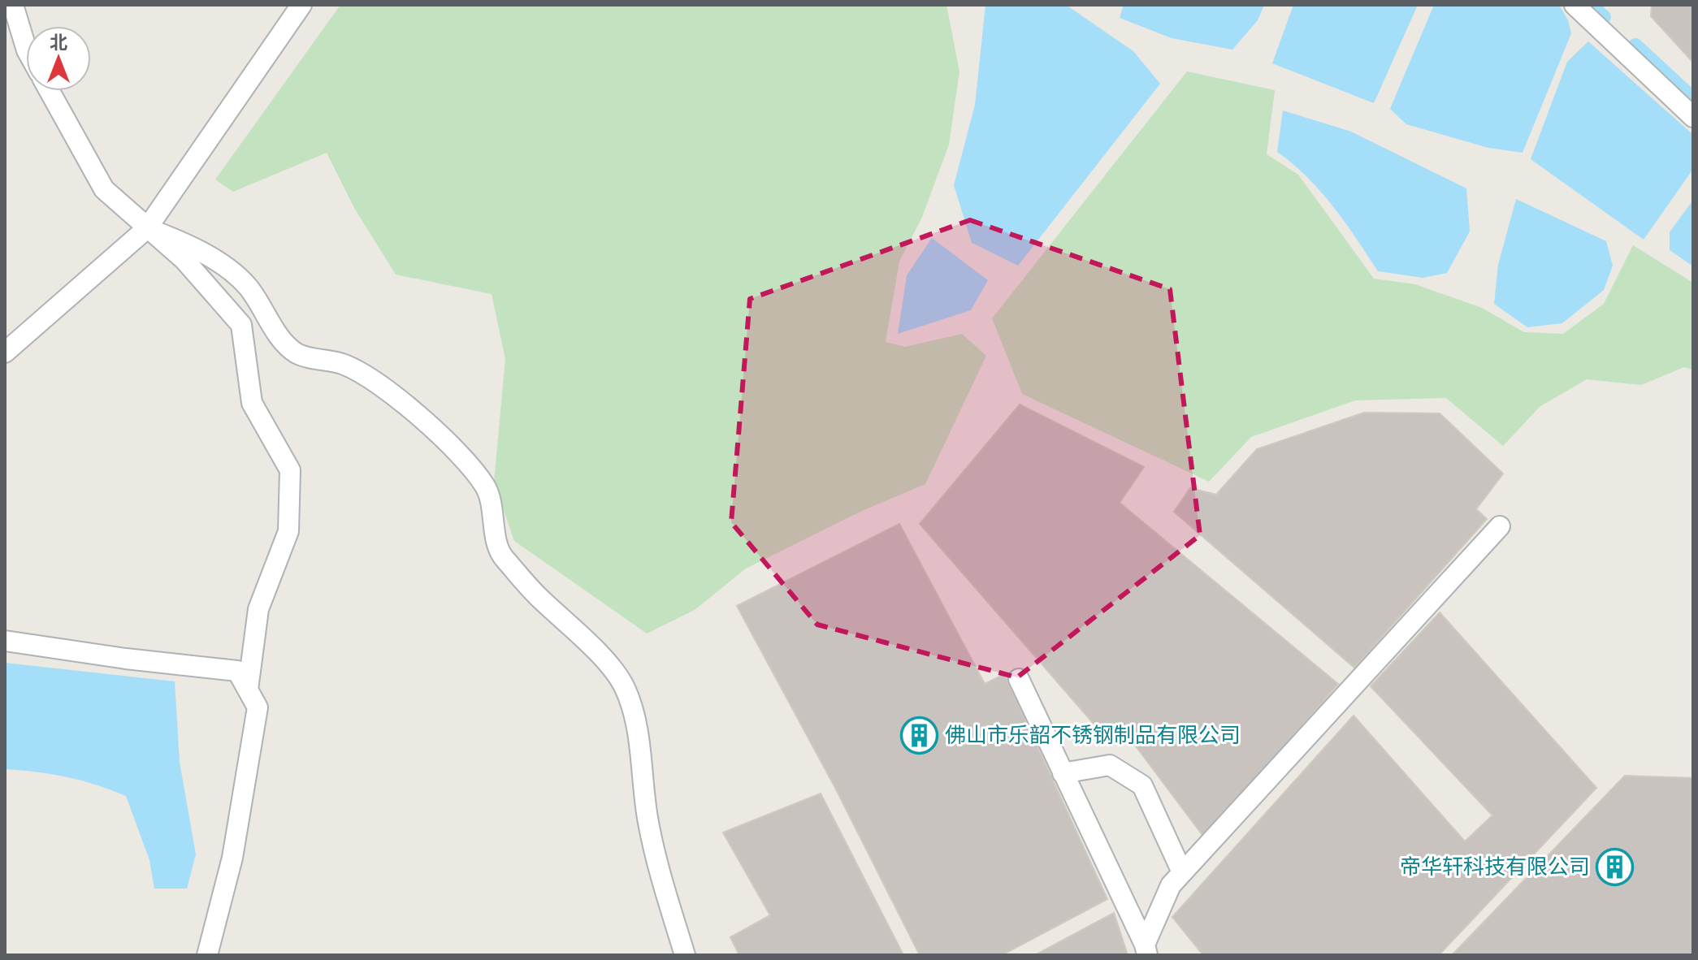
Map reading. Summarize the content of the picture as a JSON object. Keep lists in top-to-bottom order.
{
  "places": {
    "building": ["佛山市乐韶不锈钢制品有限公司", "帝华轩科技有限公司"]
  },
  "north": "top"
}
